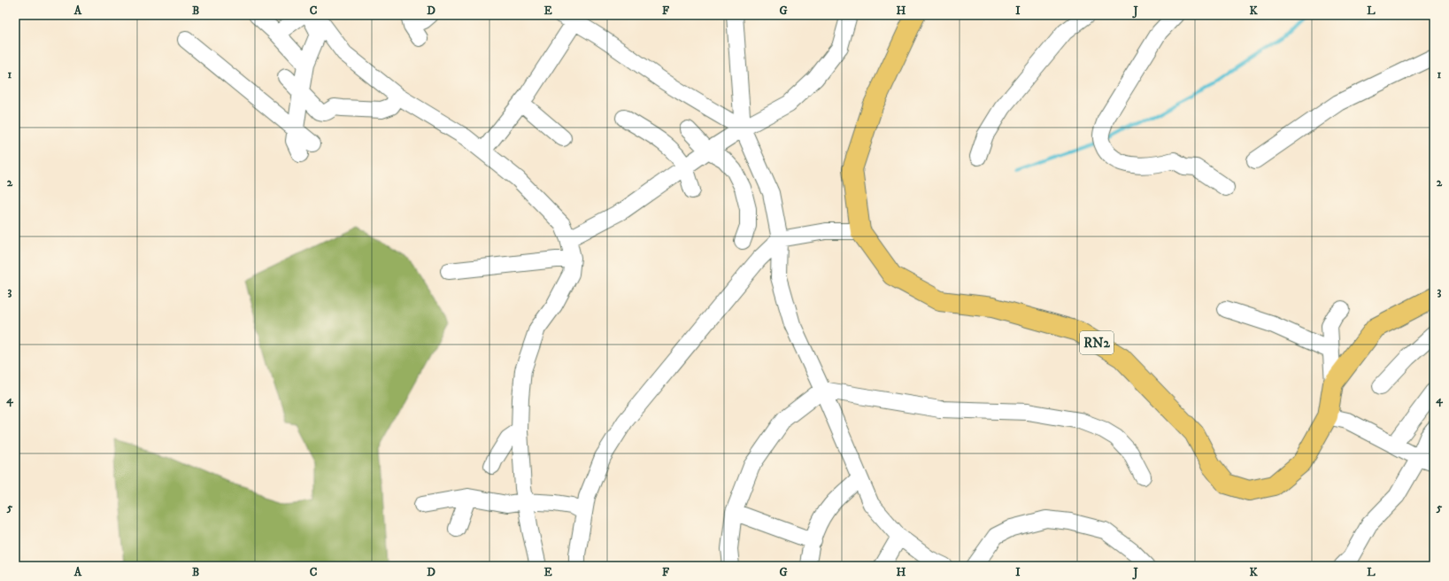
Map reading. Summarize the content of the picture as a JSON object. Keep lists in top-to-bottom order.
{
  "streets": {
    "highway": ["RN2"]
  },
  "grid": {
    "columns": [
      "A",
      "B",
      "C",
      "D",
      "E",
      "F",
      "G",
      "H",
      "I",
      "J",
      "K",
      "L"
    ],
    "rows": [
      "1",
      "2",
      "3",
      "4",
      "5"
    ]
  }
}
